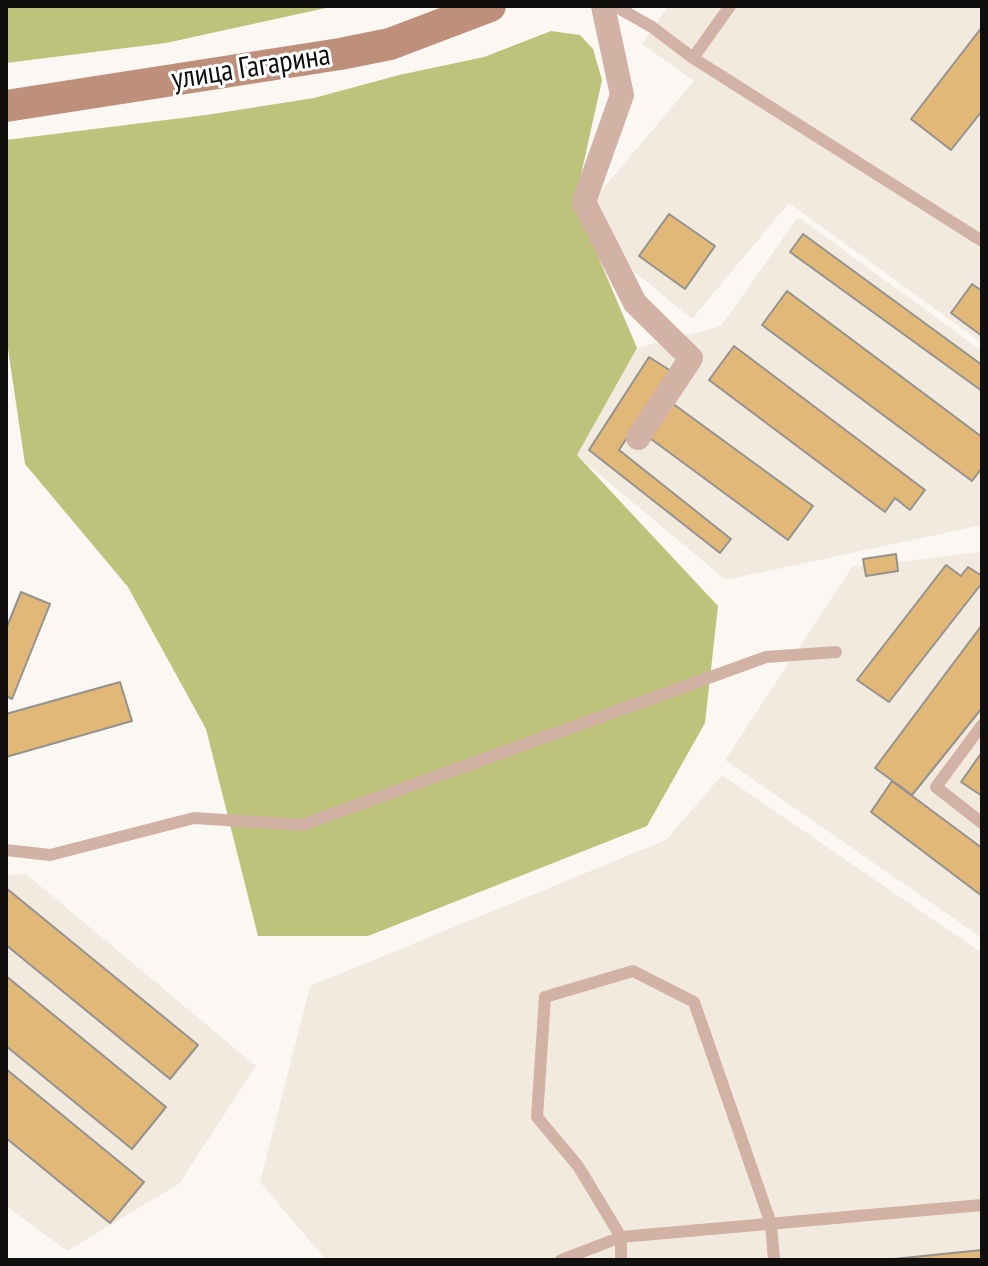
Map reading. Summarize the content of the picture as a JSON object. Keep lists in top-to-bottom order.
{
  "streets": {
    "main road": ["улица Гагарина"]
  }
}
